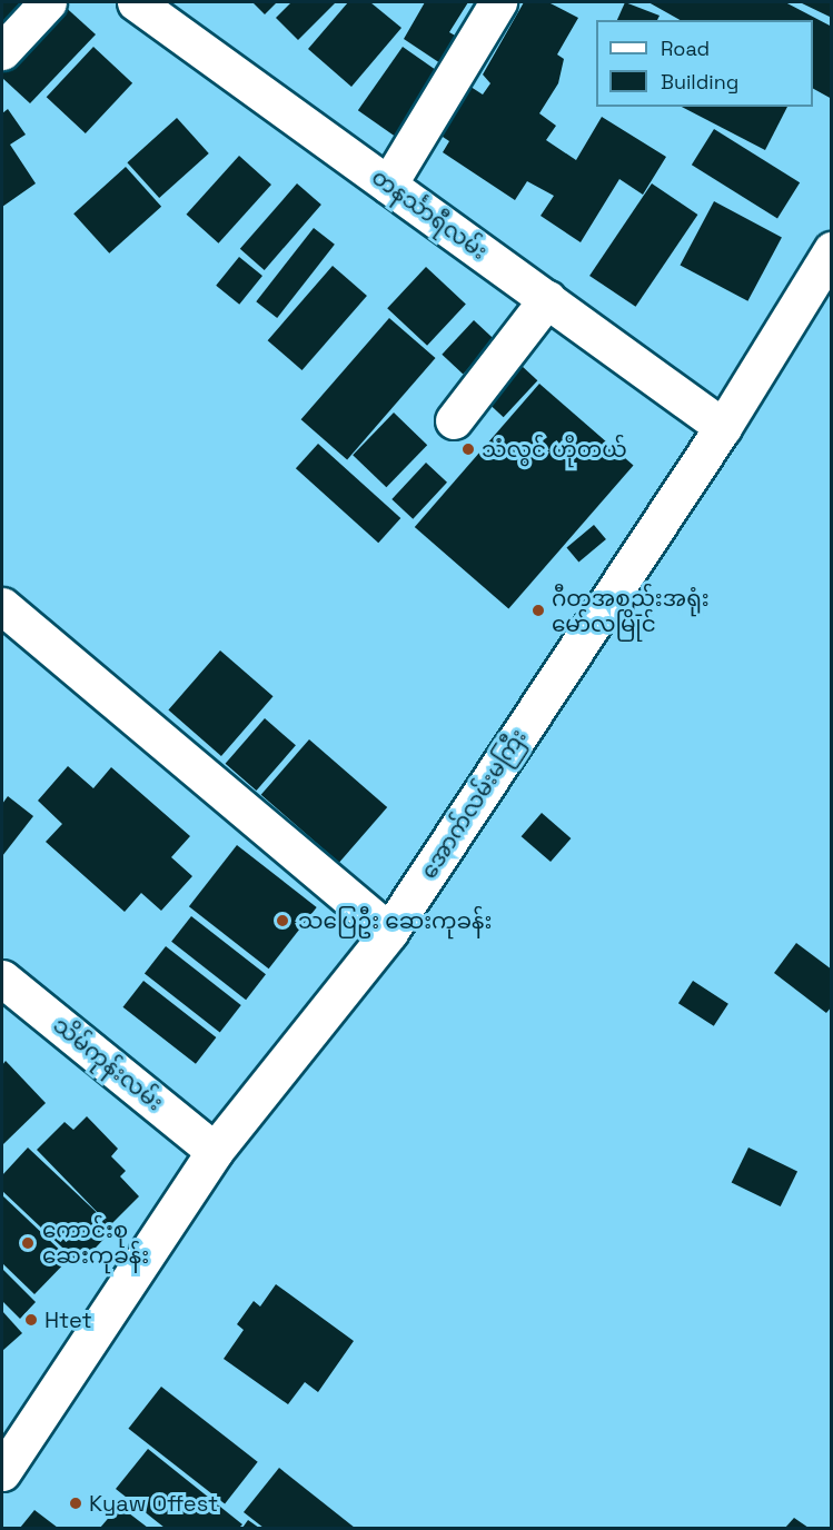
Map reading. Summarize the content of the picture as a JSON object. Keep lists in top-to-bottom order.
{
  "streets": {
    "street": ["တနင်္သာရီလမ်း", "အောက်လမ်းမကြီး", "သိမ်ကုန်းလမ်း"]
  },
  "crossings": [
    ["တနင်္သာရီလမ်း", "အောက်လမ်းမကြီး"],
    ["အောက်လမ်းမကြီး", "သိမ်ကုန်းလမ်း"]
  ],
  "places": [
    "သံလွင် ဟိုတယ်",
    "ဂီတအစည်းအရုံး မော်လမြိုင်",
    "သပြေဦး ဆေးကုခန်း",
    "ကောင်းစု ဆေးကုခန်း",
    "Htet",
    "Kyaw Offest"
  ],
  "legend": ["Road", "Building"]
}
